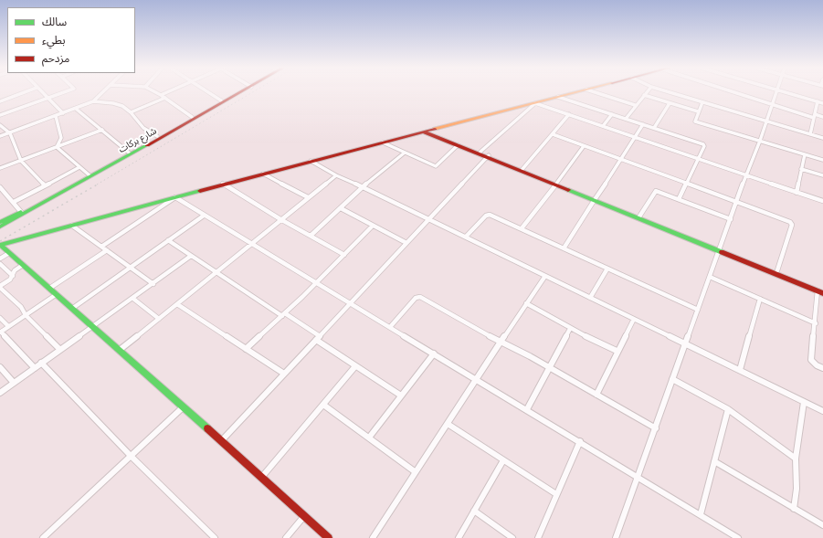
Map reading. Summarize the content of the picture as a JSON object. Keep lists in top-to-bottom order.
{
  "streets": {
    "street": ["شارع بركات"]
  },
  "legend": ["سالك", "بطيء", "مزدحم"]
}
